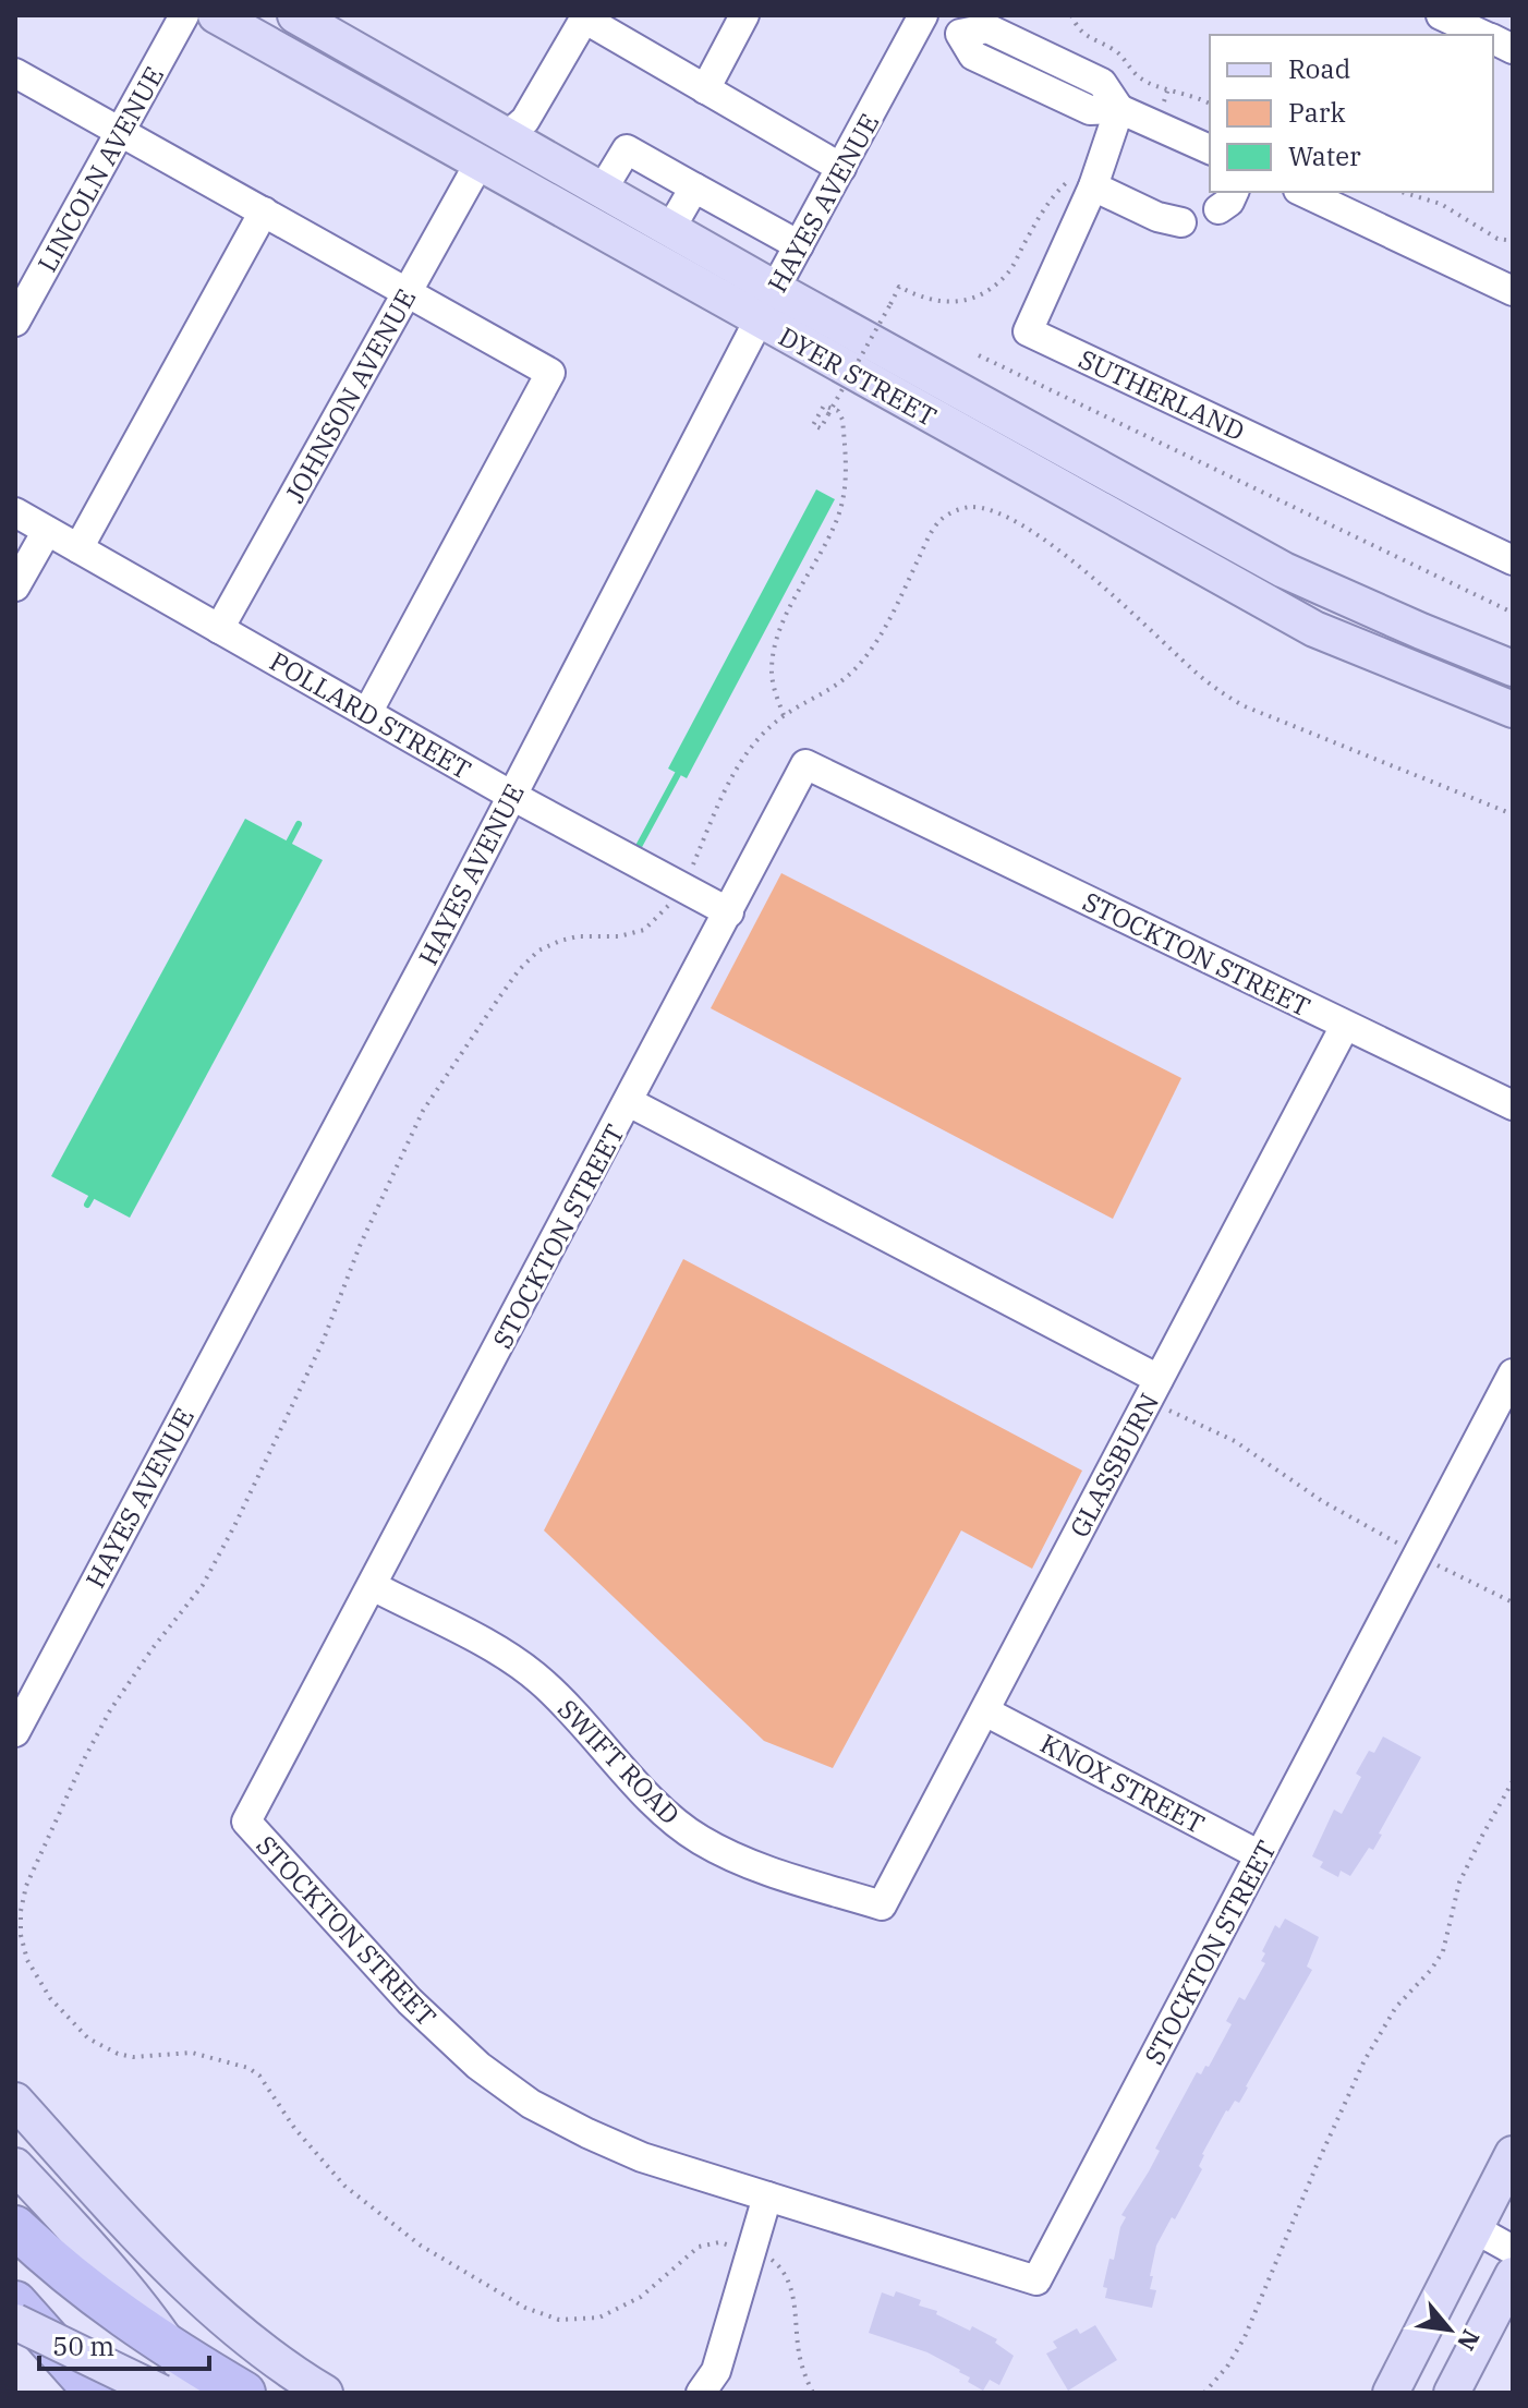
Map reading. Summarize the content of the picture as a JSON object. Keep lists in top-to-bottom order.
{
  "streets": {
    "main road": ["DYER STREET"],
    "street": [
      "LINCOLN AVENUE",
      "HAYES AVENUE",
      "SUTHERLAND",
      "JOHNSON AVENUE",
      "POLLARD STREET",
      "STOCKTON STREET",
      "GLASSBURN",
      "SWIFT ROAD",
      "KNOX STREET"
    ]
  },
  "crossings": [
    ["HAYES AVENUE", "DYER STREET"],
    ["HAYES AVENUE", "POLLARD STREET"],
    ["DYER STREET", "JOHNSON AVENUE"],
    ["JOHNSON AVENUE", "POLLARD STREET"],
    ["POLLARD STREET", "STOCKTON STREET"],
    ["STOCKTON STREET", "GLASSBURN"],
    ["STOCKTON STREET", "SWIFT ROAD"],
    ["STOCKTON STREET", "KNOX STREET"],
    ["GLASSBURN", "SWIFT ROAD"],
    ["GLASSBURN", "KNOX STREET"]
  ],
  "legend": ["Road", "Park", "Water"],
  "scale_bar": "50 m",
  "north": "bottom right"
}
